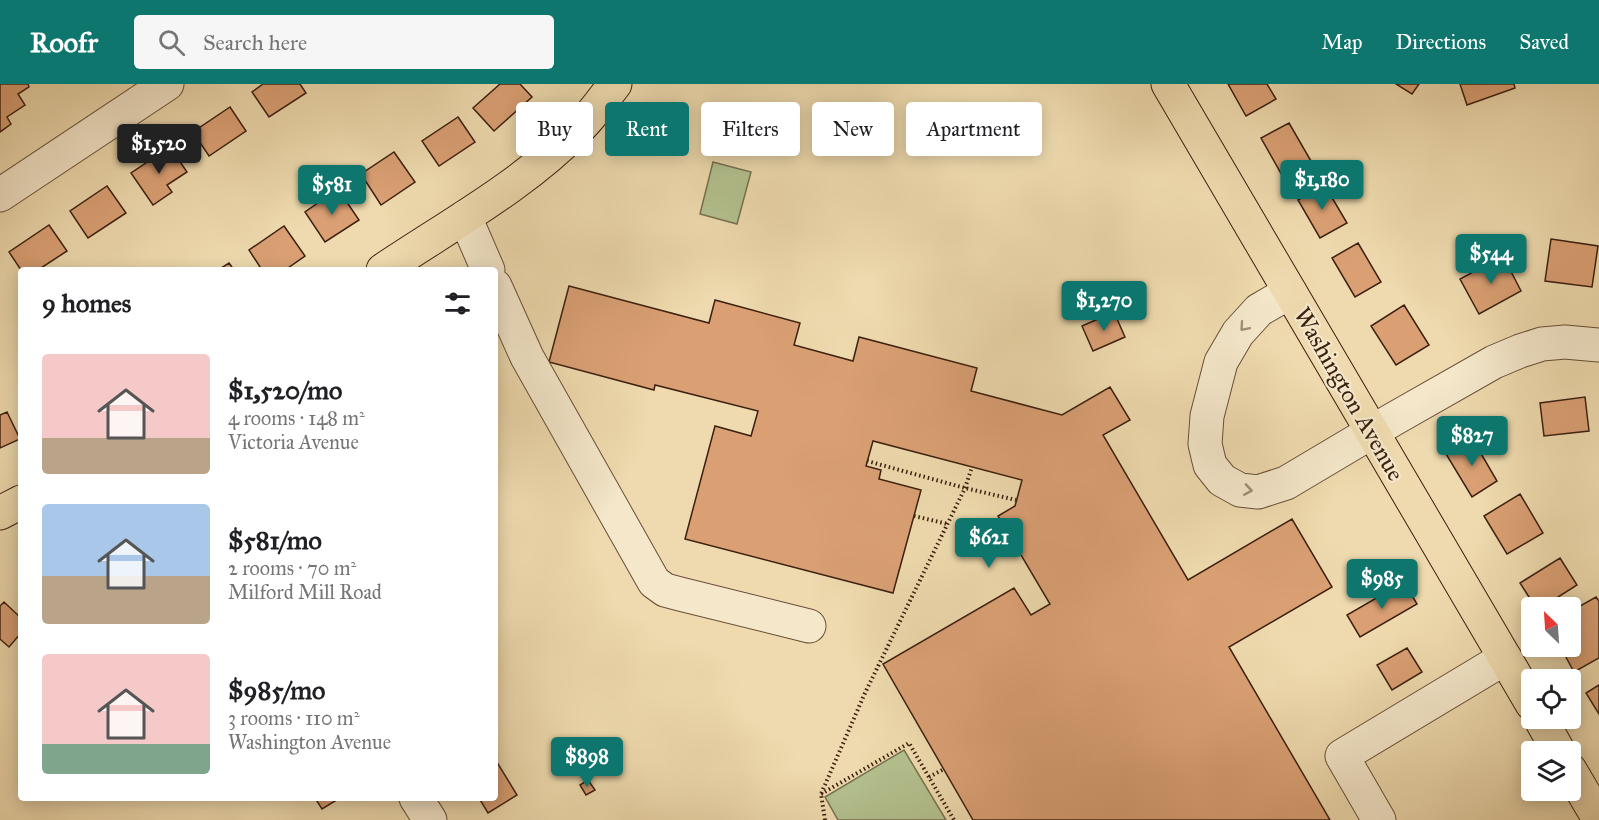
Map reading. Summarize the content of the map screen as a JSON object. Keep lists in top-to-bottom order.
{
  "streets": {
    "main road": ["Washington Avenue"]
  },
  "north": "top left",
  "page": {
    "header": "Roofr",
    "search": "Search here",
    "nav": ["Map", "Directions", "Saved"],
    "chip": [
      "Buy",
      "Rent",
      "Filters",
      "New",
      "Apartment"
    ],
    "price": [
      "$1,520",
      "$1,180",
      "$581",
      "$544",
      "$1,270",
      "$827",
      "$621",
      "$985",
      "$898"
    ],
    "heading": "9 homes",
    "list": [
      {
        "name": "$1,520/mo",
        "note": "4 rooms · 148 m² · Victoria Avenue"
      },
      {
        "name": "$581/mo",
        "note": "2 rooms · 70 m² · Milford Mill Road"
      },
      {
        "name": "$985/mo",
        "note": "3 rooms · 110 m² · Washington Avenue"
      }
    ]
  }
}
